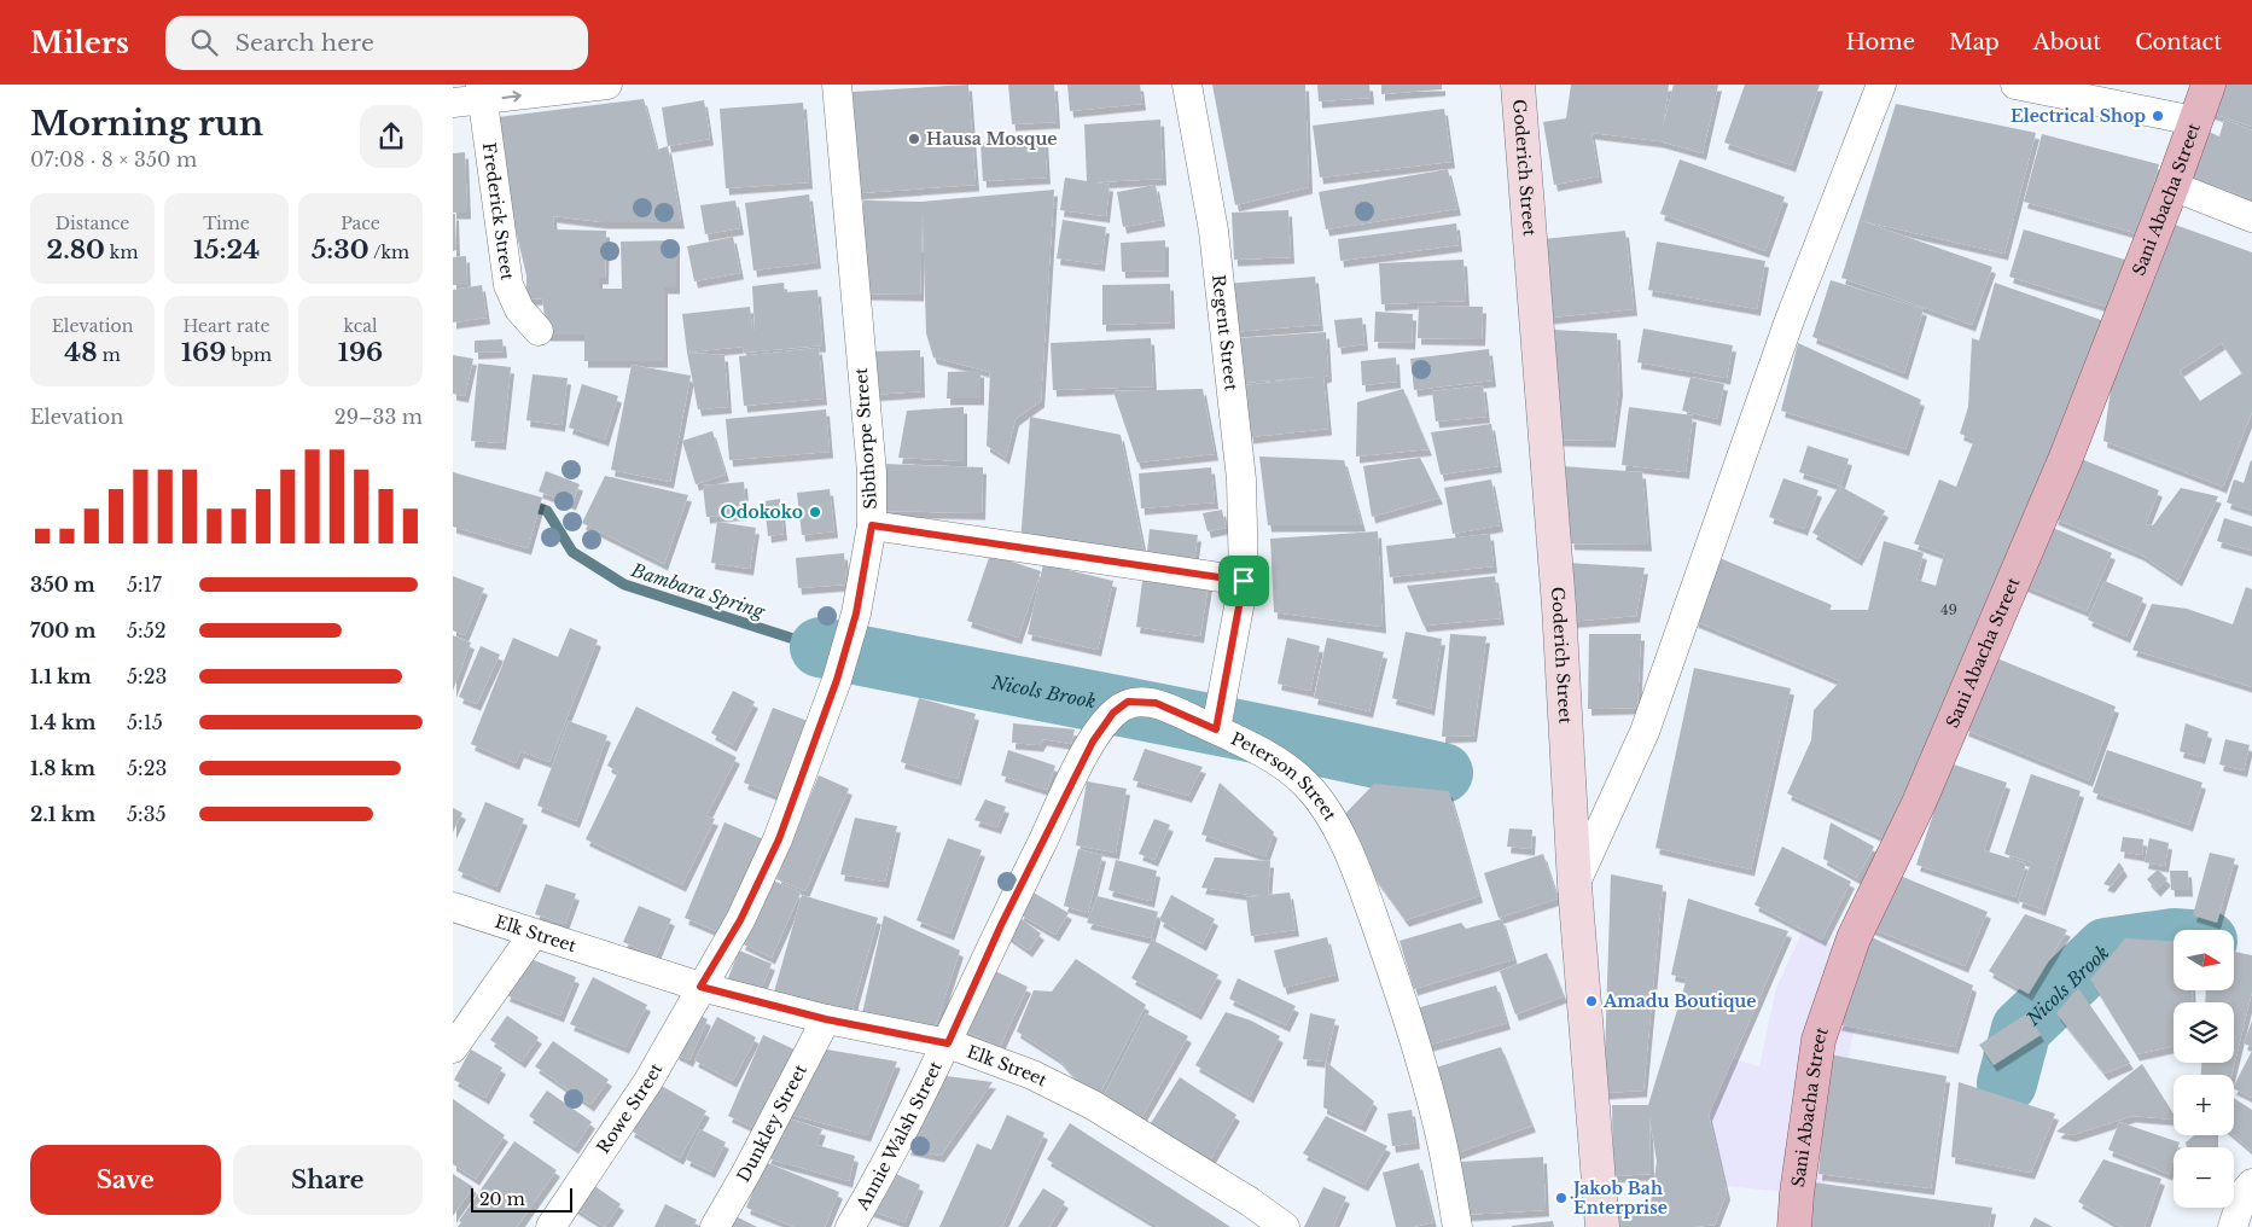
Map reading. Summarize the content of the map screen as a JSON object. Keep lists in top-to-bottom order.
{
  "streets": {
    "main road": ["Goderich Street", "Sani Abacha Street"],
    "street": [
      "Frederick Street",
      "Regent Street",
      "Sibthorpe Street",
      "Peterson Street",
      "Elk Street",
      "Rowe Street",
      "Dunkley Street",
      "Annie Walsh Street"
    ]
  },
  "crossings": [
    ["Regent Street", "Sibthorpe Street"],
    ["Regent Street", "Peterson Street"],
    ["Sibthorpe Street", "Rowe Street"],
    ["Peterson Street", "Elk Street"],
    ["Peterson Street", "Annie Walsh Street"],
    ["Elk Street", "Rowe Street"],
    ["Elk Street", "Dunkley Street"],
    ["Elk Street", "Annie Walsh Street"]
  ],
  "water": ["Bambara Spring", "Nicols Brook"],
  "places": [
    "Electrical Shop",
    "Hausa Mosque",
    "Odokoko",
    "Amadu Boutique",
    "Jakob Bah Enterprise"
  ],
  "house_numbers": ["49"],
  "scale_bar": "20 m",
  "north": "right",
  "page": {
    "header": "Milers",
    "search": "Search here",
    "nav": [
      "Home",
      "Map",
      "About",
      "Contact"
    ],
    "heading": ["Morning run", "07:08 · 8 × 350 m"],
    "stats": [
      ["Distance", "2.80 km"],
      ["Time", "15:24"],
      ["Pace", "5:30 /km"],
      ["Elevation", "48 m"],
      ["Heart rate", "169 bpm"],
      ["kcal", "196"]
    ],
    "chart": ["Elevation", "29–33 m"],
    "list": [
      {
        "name": "350 m",
        "note": "5:17"
      },
      {
        "name": "700 m",
        "note": "5:52"
      },
      {
        "name": "1.1 km",
        "note": "5:23"
      },
      {
        "name": "1.4 km",
        "note": "5:15"
      },
      {
        "name": "1.8 km",
        "note": "5:23"
      },
      {
        "name": "2.1 km",
        "note": "5:35"
      }
    ],
    "map_buttons": ["+", "−"],
    "buttons": ["Save", "Share"],
    "scale": "20 m"
  }
}
